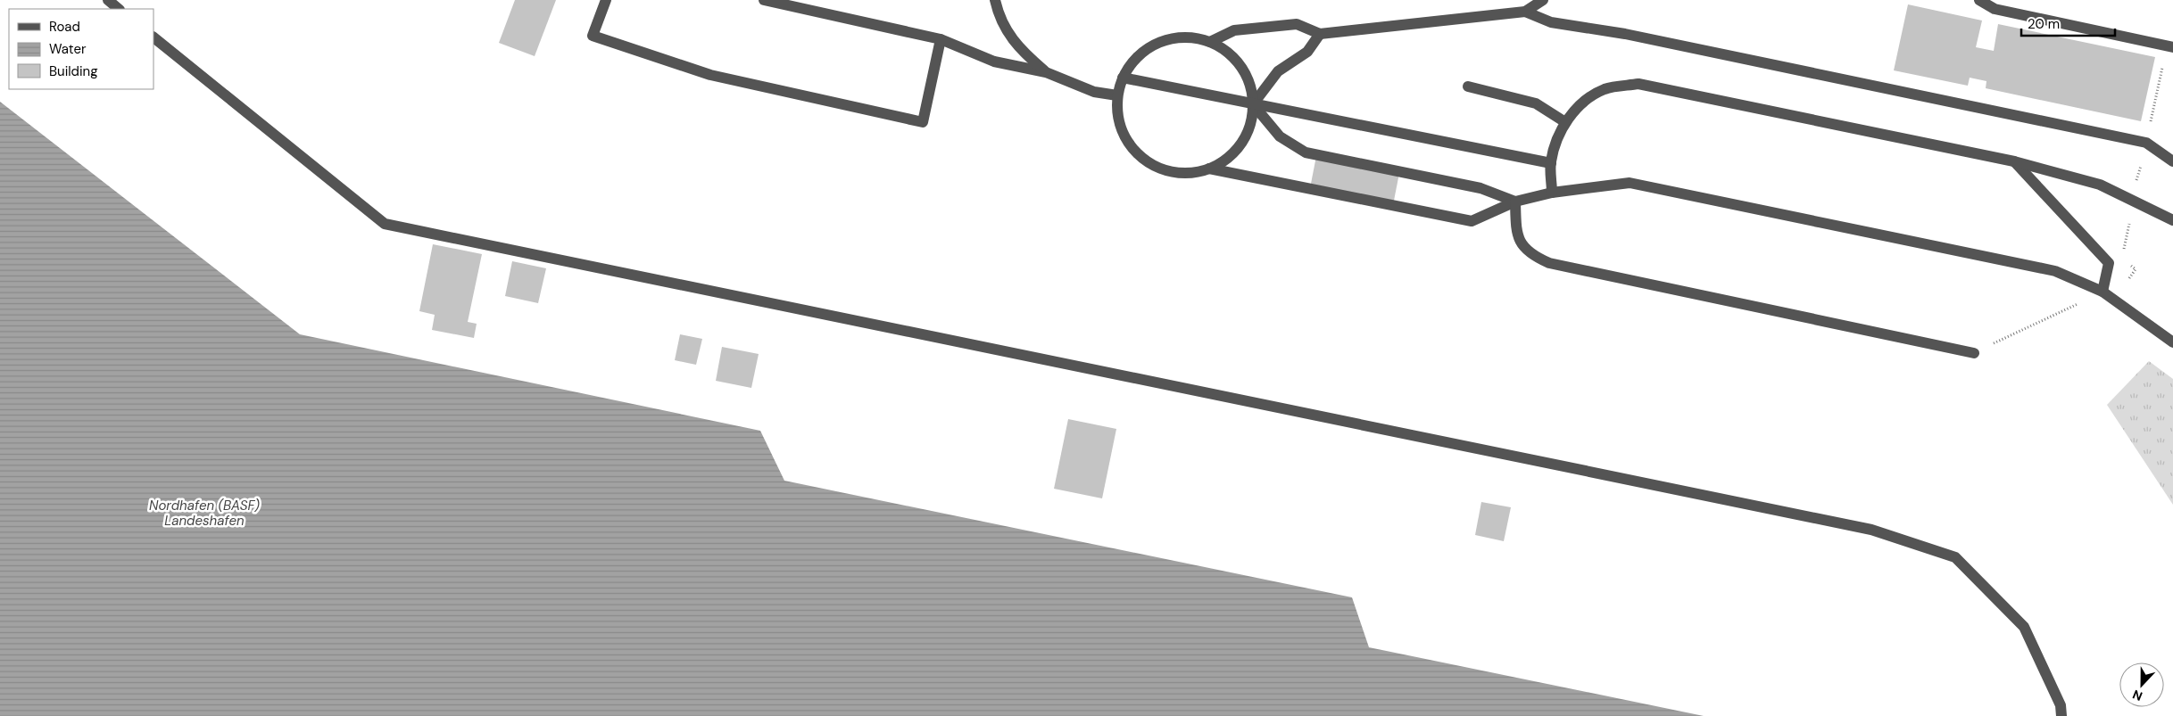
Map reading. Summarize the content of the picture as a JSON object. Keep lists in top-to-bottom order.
{
  "water": ["Nordhafen (BASF) Landeshafen"],
  "legend": ["Road", "Water", "Building"],
  "scale_bar": "20 m",
  "north": "bottom"
}
